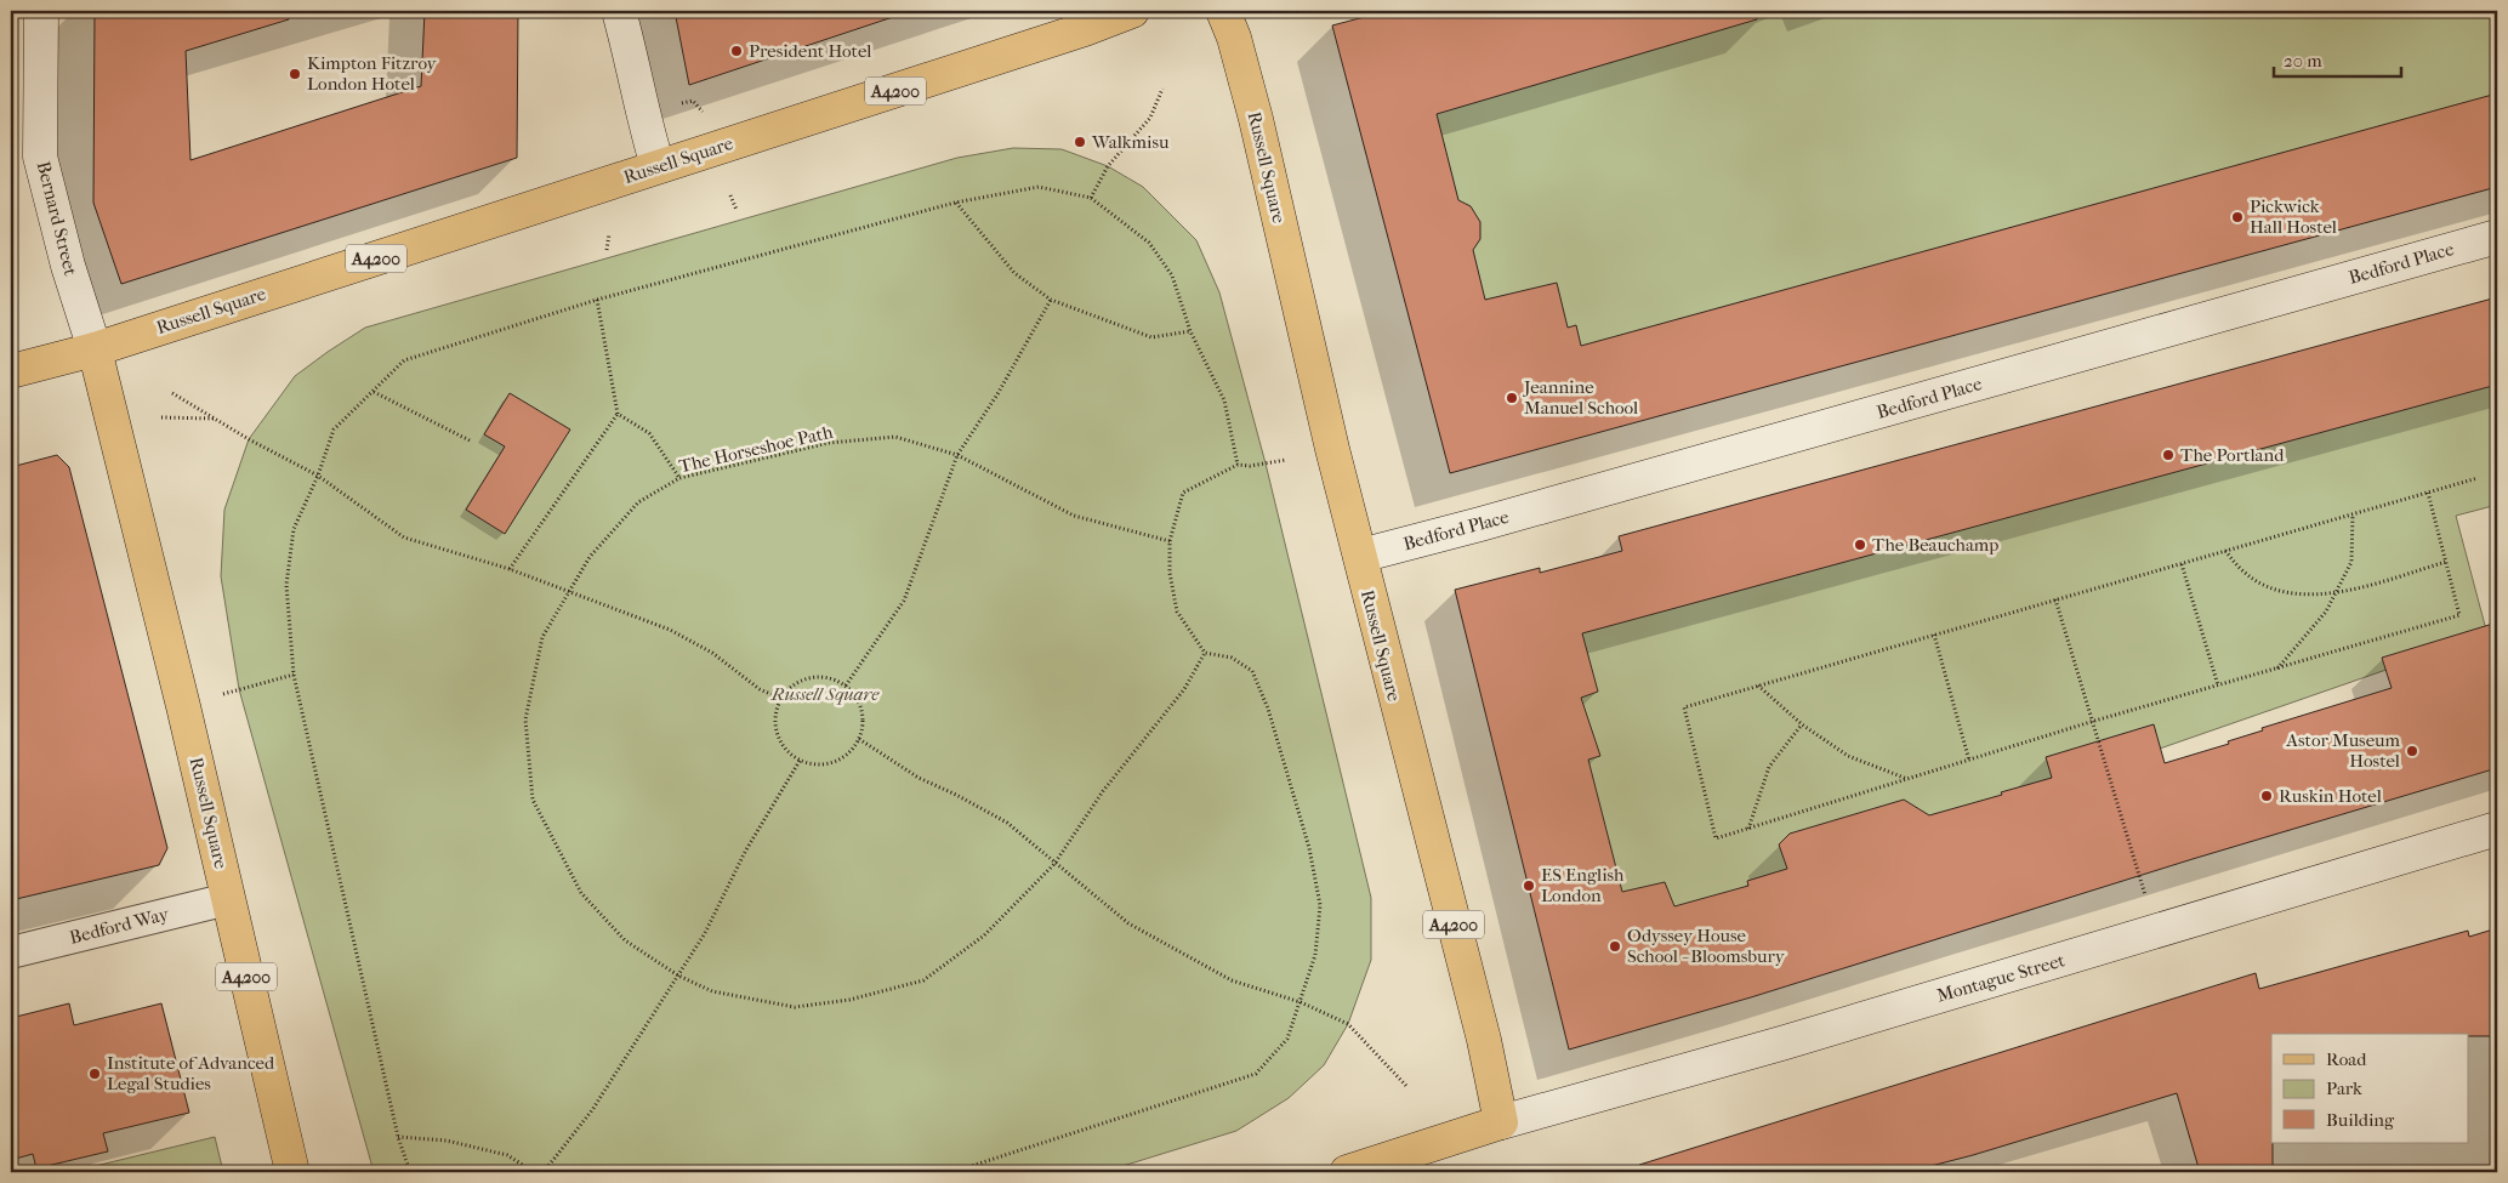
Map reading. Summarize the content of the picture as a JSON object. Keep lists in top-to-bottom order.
{
  "streets": {
    "main road": ["A4200", "Russell Square"],
    "street": [
      "Bernard Street",
      "Bedford Place",
      "Bedford Way",
      "Montague Street"
    ],
    "path": ["The Horseshoe Path"]
  },
  "crossings": [
    ["A4200", "Russell Square"],
    ["A4200", "Bernard Street"],
    ["Russell Square", "Bernard Street"],
    ["Russell Square", "Bedford Place"],
    ["Russell Square", "Bedford Way"],
    ["Russell Square", "Montague Street"]
  ],
  "parks": ["Russell Square"],
  "places": [
    "President Hotel",
    "Kimpton Fitzroy London Hotel",
    "Walkmisu",
    "Pickwick Hall Hostel",
    "Jeannine Manuel School",
    "The Portland",
    "The Beauchamp",
    "Astor Museum Hostel",
    "Ruskin Hotel",
    "ES English London",
    "Odyssey House School - Bloomsbury",
    "Institute of Advanced Legal Studies"
  ],
  "legend": ["Road", "Park", "Building"],
  "scale_bar": "20 m"
}
